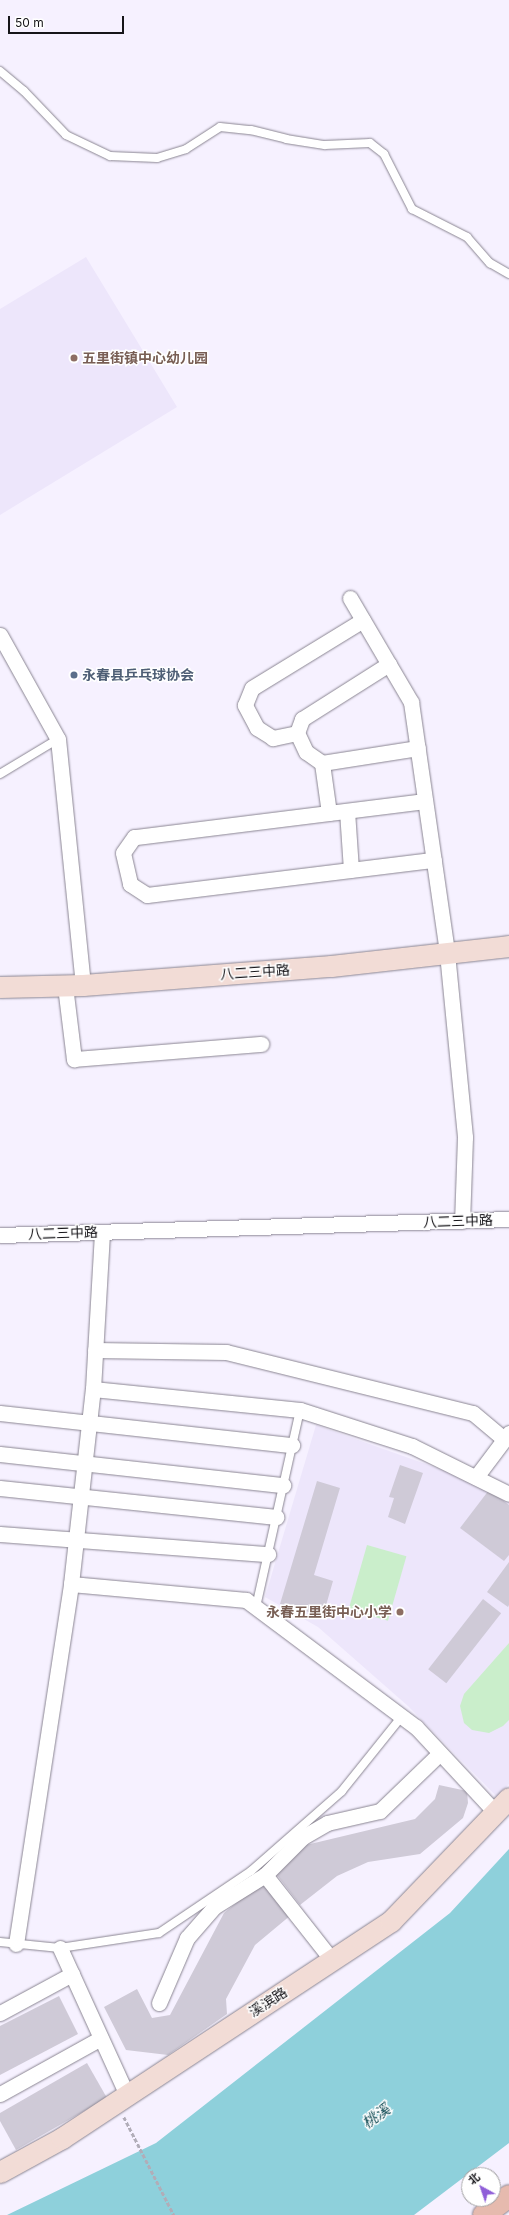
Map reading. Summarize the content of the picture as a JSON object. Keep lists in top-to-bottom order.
{
  "streets": {
    "main road": ["八二三中路", "溪滨路"]
  },
  "water": ["桃溪"],
  "places": ["五里街镇中心幼儿园", "永春县乒乓球协会", "永春五里街中心小学"],
  "scale_bar": "50 m",
  "north": "top left"
}
